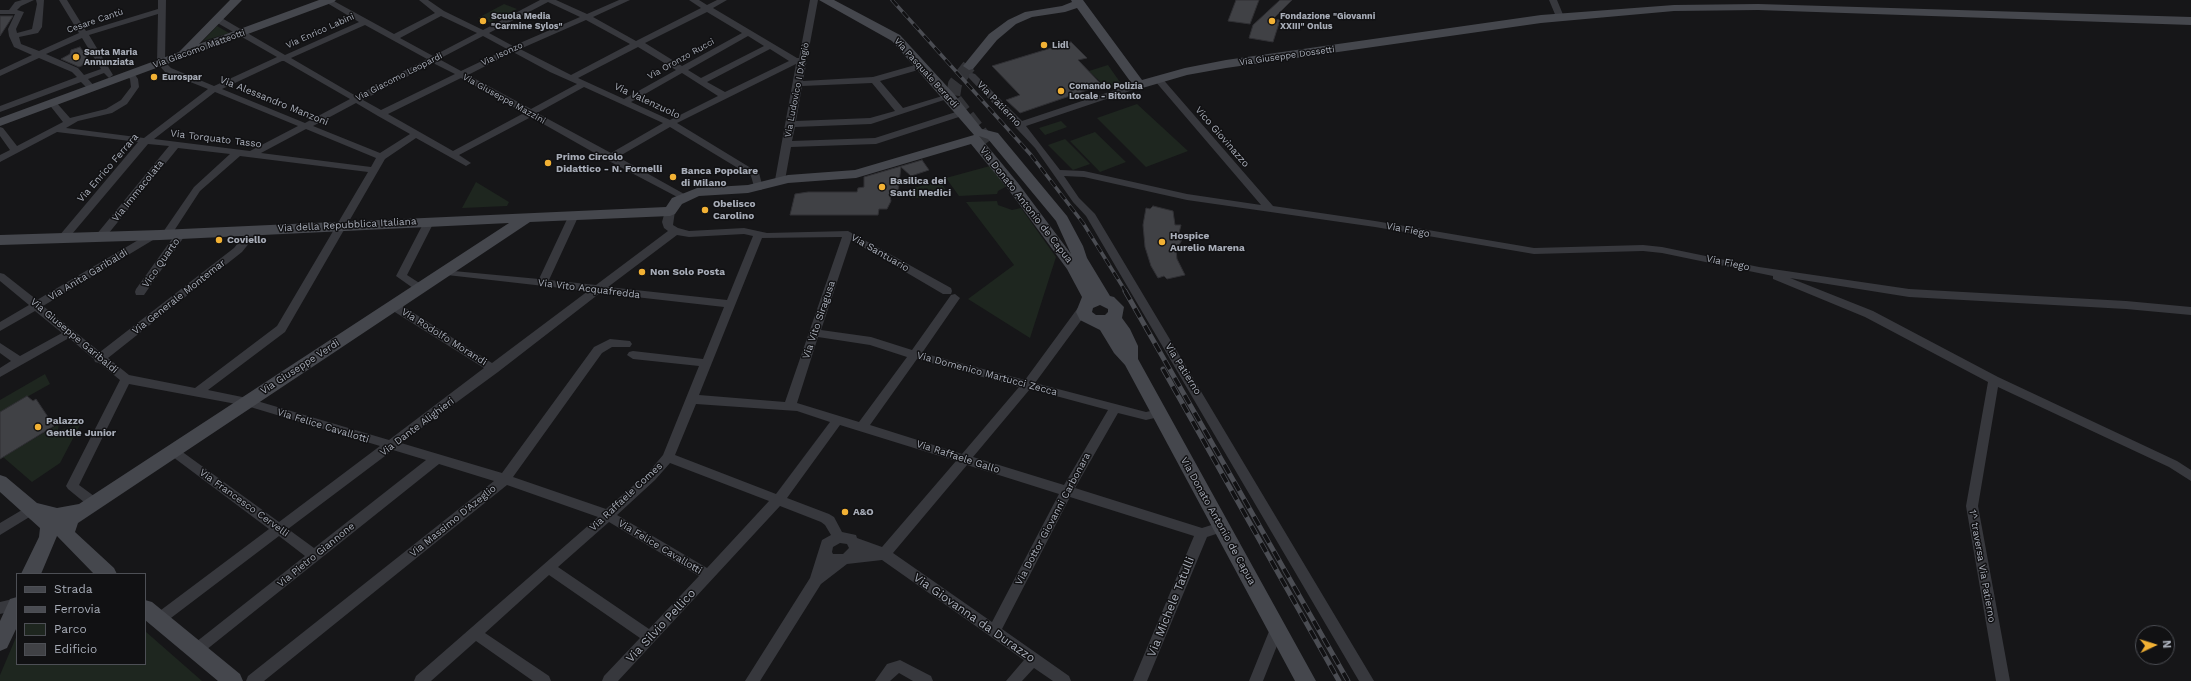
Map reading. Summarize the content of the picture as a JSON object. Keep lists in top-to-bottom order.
{
  "streets": {
    "street": [
      "Cesare Cantù",
      "Via Enrico Labini",
      "Via Giacomo Matteotti",
      "Via Isonzo",
      "Via Giuseppe Dossetti",
      "Via Oronzo Rucci",
      "Via Pasquale Berardi",
      "Via Giacomo Leopardi",
      "Via Ludovico I D'Angiò",
      "Via Giuseppe Mazzini",
      "Via Alessandro Manzoni",
      "Via Valenzuolo",
      "Via Patierno",
      "Vico Giovinazzo",
      "Via Torquato Tasso",
      "Via Enrico Ferrara",
      "Via Immacolata",
      "Via Donato Antonio de Capua",
      "Via della Repubblica Italiana",
      "Via Fiego",
      "Via Santuario",
      "Vico Quarto",
      "Via Anita Garibaldi",
      "Via Vito Acquafredda",
      "Via Generale Montemar",
      "Via Vito Siragusa",
      "Via Giuseppe Garibaldi",
      "Via Rodolfo Morandi",
      "Via Giuseppe Verdi",
      "Via Domenico Martucci Zecca",
      "Via Felice Cavallotti",
      "Via Dante Alighieri",
      "Via Raffaele Gallo",
      "Via Raffaele Comes",
      "Via Francesco Cervelli",
      "Via Dottor Giovanni Carbonara",
      "Via Massimo D'Azeglio",
      "Via Pietro Giannone",
      "1^ traversa Via Patierno",
      "Via Michele Tatulli",
      "Via Giovanna da Durazzo",
      "Via Silvio Pellico"
    ]
  },
  "crossings": [
    ["Via Enrico Labini", "Via Giuseppe Mazzini"],
    ["Via Enrico Labini", "Via Alessandro Manzoni"],
    ["Via Enrico Labini", "Via Enrico Ferrara"],
    ["Via Giacomo Matteotti", "Via Giuseppe Mazzini"],
    ["Via Giacomo Matteotti", "Via Alessandro Manzoni"],
    ["Via Isonzo", "Via Giuseppe Mazzini"],
    ["Via Isonzo", "Via Valenzuolo"],
    ["Via Giuseppe Dossetti", "Via Patierno"],
    ["Via Giuseppe Dossetti", "Vico Giovinazzo"],
    ["Via Oronzo Rucci", "Via Valenzuolo"],
    ["Via Pasquale Berardi", "Via Donato Antonio de Capua"],
    ["Via Giacomo Leopardi", "Via Giuseppe Mazzini"],
    ["Via Giacomo Leopardi", "Via Alessandro Manzoni"],
    ["Via Giacomo Leopardi", "Via Valenzuolo"],
    ["Via Giacomo Leopardi", "Via Torquato Tasso"],
    ["Via Alessandro Manzoni", "Via Enrico Ferrara"],
    ["Via Patierno", "Via Fiego"],
    ["Vico Giovinazzo", "Via Fiego"],
    ["Via Torquato Tasso", "Via Enrico Ferrara"],
    ["Via Torquato Tasso", "Via Immacolata"],
    ["Via Enrico Ferrara", "Via della Repubblica Italiana"],
    ["Via Immacolata", "Via della Repubblica Italiana"],
    ["Via Donato Antonio de Capua", "Via Domenico Martucci Zecca"],
    ["Via della Repubblica Italiana", "Vico Quarto"],
    ["Via della Repubblica Italiana", "Via Anita Garibaldi"],
    ["Via della Repubblica Italiana", "Via Generale Montemar"],
    ["Via della Repubblica Italiana", "Via Giuseppe Verdi"],
    ["Via Santuario", "Via Vito Siragusa"],
    ["Via Santuario", "Via Domenico Martucci Zecca"],
    ["Via Santuario", "Via Dante Alighieri"],
    ["Via Santuario", "Via Raffaele Comes"],
    ["Via Anita Garibaldi", "Via Giuseppe Garibaldi"],
    ["Via Vito Acquafredda", "Via Giuseppe Verdi"],
    ["Via Vito Acquafredda", "Via Dante Alighieri"],
    ["Via Vito Acquafredda", "Via Raffaele Comes"],
    ["Via Generale Montemar", "Via Giuseppe Garibaldi"],
    ["Via Vito Siragusa", "Via Domenico Martucci Zecca"],
    ["Via Vito Siragusa", "Via Raffaele Gallo"],
    ["Via Giuseppe Garibaldi", "Via Giuseppe Verdi"],
    ["Via Giuseppe Garibaldi", "Via Felice Cavallotti"],
    ["Via Rodolfo Morandi", "Via Giuseppe Verdi"],
    ["Via Rodolfo Morandi", "Via Dante Alighieri"],
    ["Via Giuseppe Verdi", "Via Felice Cavallotti"],
    ["Via Giuseppe Verdi", "Via Francesco Cervelli"],
    ["Via Domenico Martucci Zecca", "Via Dottor Giovanni Carbonara"],
    ["Via Felice Cavallotti", "Via Dante Alighieri"],
    ["Via Felice Cavallotti", "Via Raffaele Comes"],
    ["Via Felice Cavallotti", "Via Massimo D'Azeglio"],
    ["Via Felice Cavallotti", "Via Pietro Giannone"],
    ["Via Felice Cavallotti", "Via Silvio Pellico"],
    ["Via Dante Alighieri", "Via Francesco Cervelli"],
    ["Via Raffaele Gallo", "Via Raffaele Comes"],
    ["Via Raffaele Gallo", "Via Dottor Giovanni Carbonara"],
    ["Via Raffaele Gallo", "Via Michele Tatulli"],
    ["Via Raffaele Gallo", "Via Silvio Pellico"],
    ["Via Francesco Cervelli", "Via Pietro Giannone"],
    ["Via Dottor Giovanni Carbonara", "Via Giovanna da Durazzo"]
  ],
  "places": [
    "Scuola Media \"Carmine Sylos\"",
    "Fondazione \"Giovanni XXIII\" Onlus",
    "Lidl",
    "Santa Maria Annunziata",
    "Eurospar",
    "Comando Polizia Locale - Bitonto",
    "Primo Circolo Didattico - N. Fornelli",
    "Banca Popolare di Milano",
    "Basilica dei Santi Medici",
    "Obelisco Carolino",
    "Coviello",
    "Hospice Aurelio Marena",
    "Non Solo Posta",
    "Palazzo Gentile Junior",
    "A&O"
  ],
  "legend": [
    "Strada",
    "Ferrovia",
    "Parco",
    "Edificio"
  ],
  "north": "right"
}
